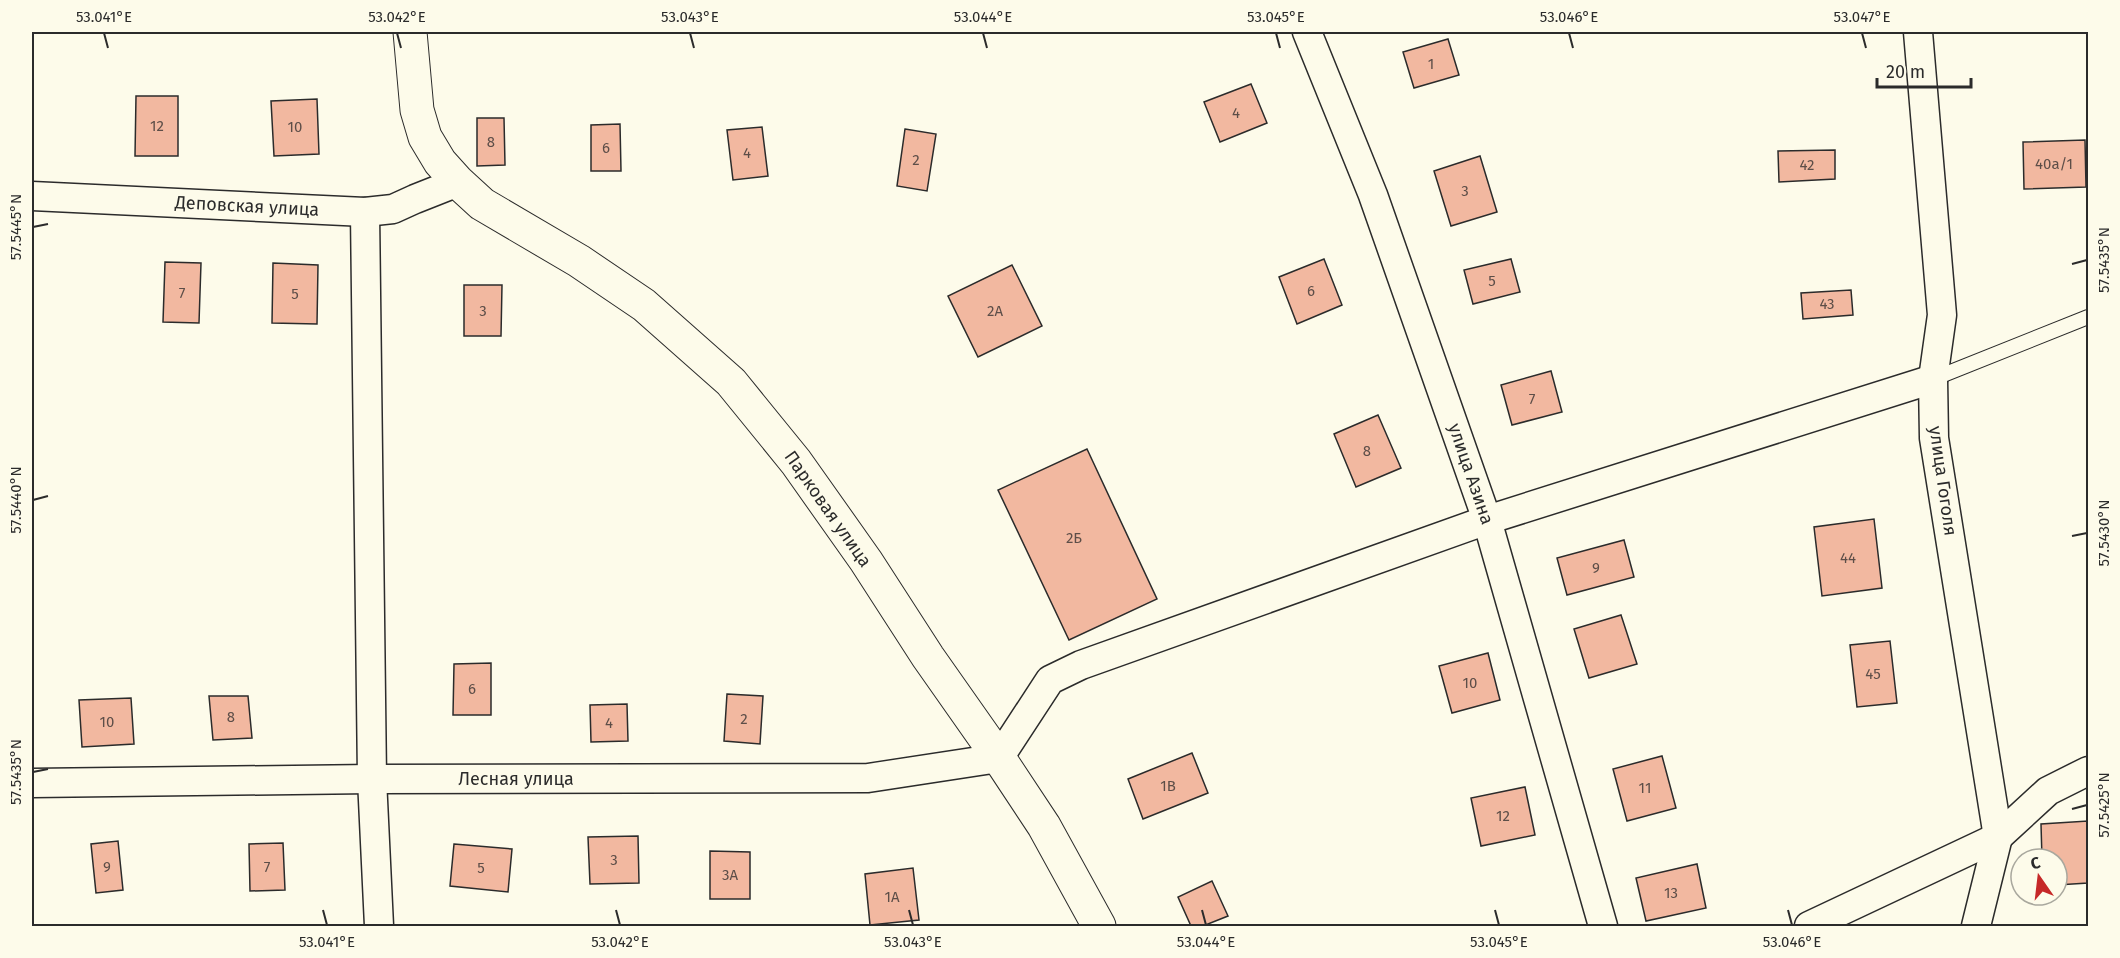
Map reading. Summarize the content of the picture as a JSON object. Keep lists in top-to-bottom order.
{
  "streets": {
    "main road": ["Парковая улица"],
    "street": [
      "Деповская улица",
      "улица Азина",
      "улица Гоголя",
      "Лесная улица"
    ]
  },
  "crossings": [
    ["Деповская улица", "Парковая улица"],
    ["Парковая улица", "Лесная улица"]
  ],
  "house_numbers": [
    "1",
    "4",
    "12",
    "10",
    "8",
    "6",
    "4",
    "2",
    "40а/1",
    "42",
    "3",
    "5",
    "6",
    "7",
    "5",
    "43",
    "3",
    "2А",
    "7",
    "8",
    "2Б",
    "44",
    "9",
    "45",
    "10",
    "6",
    "8",
    "2",
    "10",
    "4",
    "1В",
    "11",
    "12",
    "3",
    "9",
    "7",
    "5",
    "3А",
    "13",
    "1А"
  ],
  "scale_bar": "20 m",
  "north": "top",
  "coordinates": [
    "53.041°E",
    "53.042°E",
    "53.043°E",
    "53.044°E",
    "53.045°E",
    "53.046°E",
    "53.047°E",
    "57.5445°N",
    "57.5435°N",
    "57.5440°N",
    "57.5430°N",
    "57.5425°N"
  ]
}
